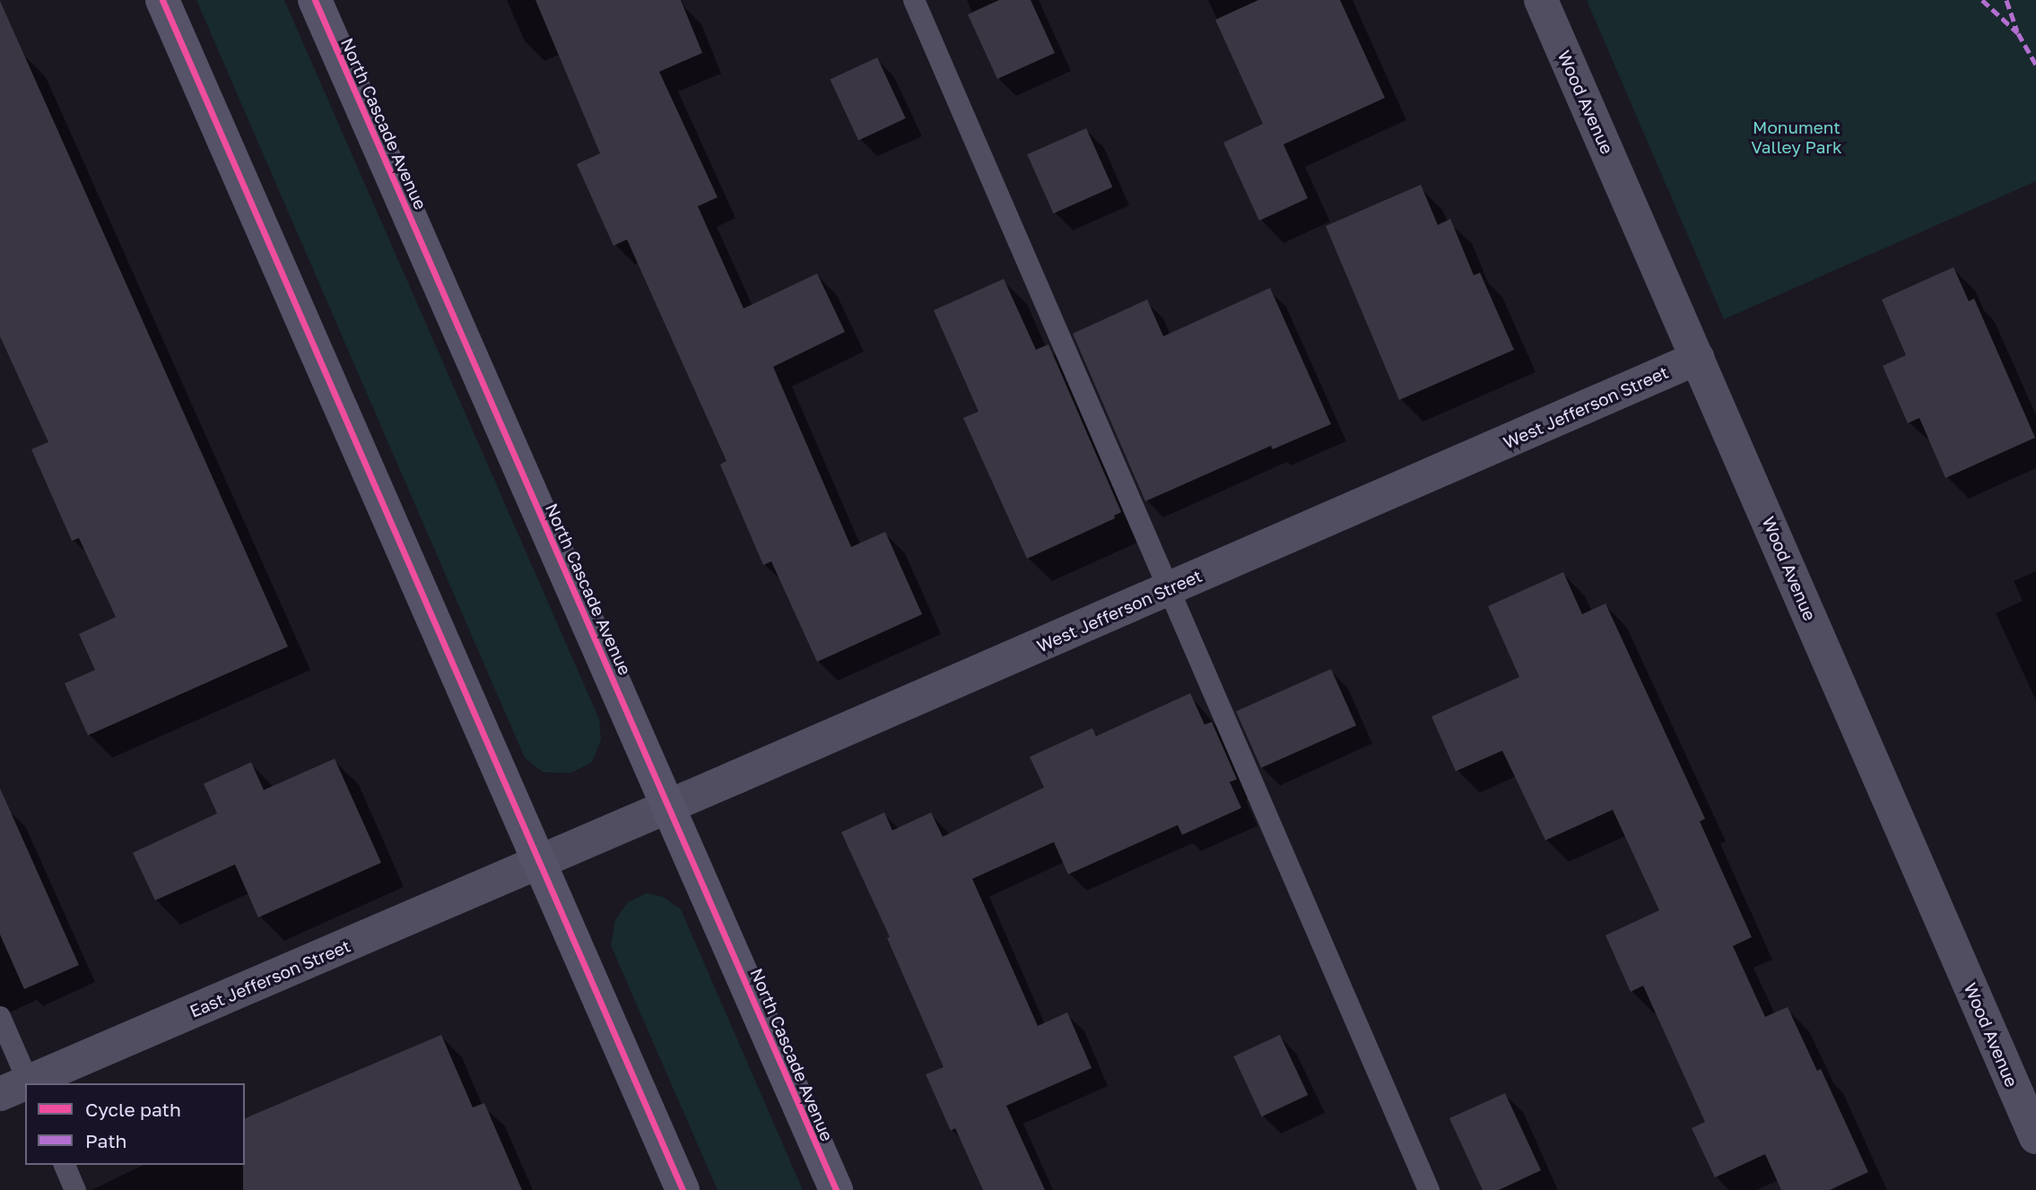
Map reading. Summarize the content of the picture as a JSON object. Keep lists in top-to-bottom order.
{
  "streets": {
    "main road": ["North Cascade Avenue"],
    "street": ["Wood Avenue", "West Jefferson Street", "East Jefferson Street"]
  },
  "crossings": [
    ["Wood Avenue", "West Jefferson Street"],
    ["North Cascade Avenue", "West Jefferson Street"],
    ["West Jefferson Street", "East Jefferson Street"]
  ],
  "parks": ["Monument Valley Park"],
  "legend": ["Cycle path", "Path"]
}
